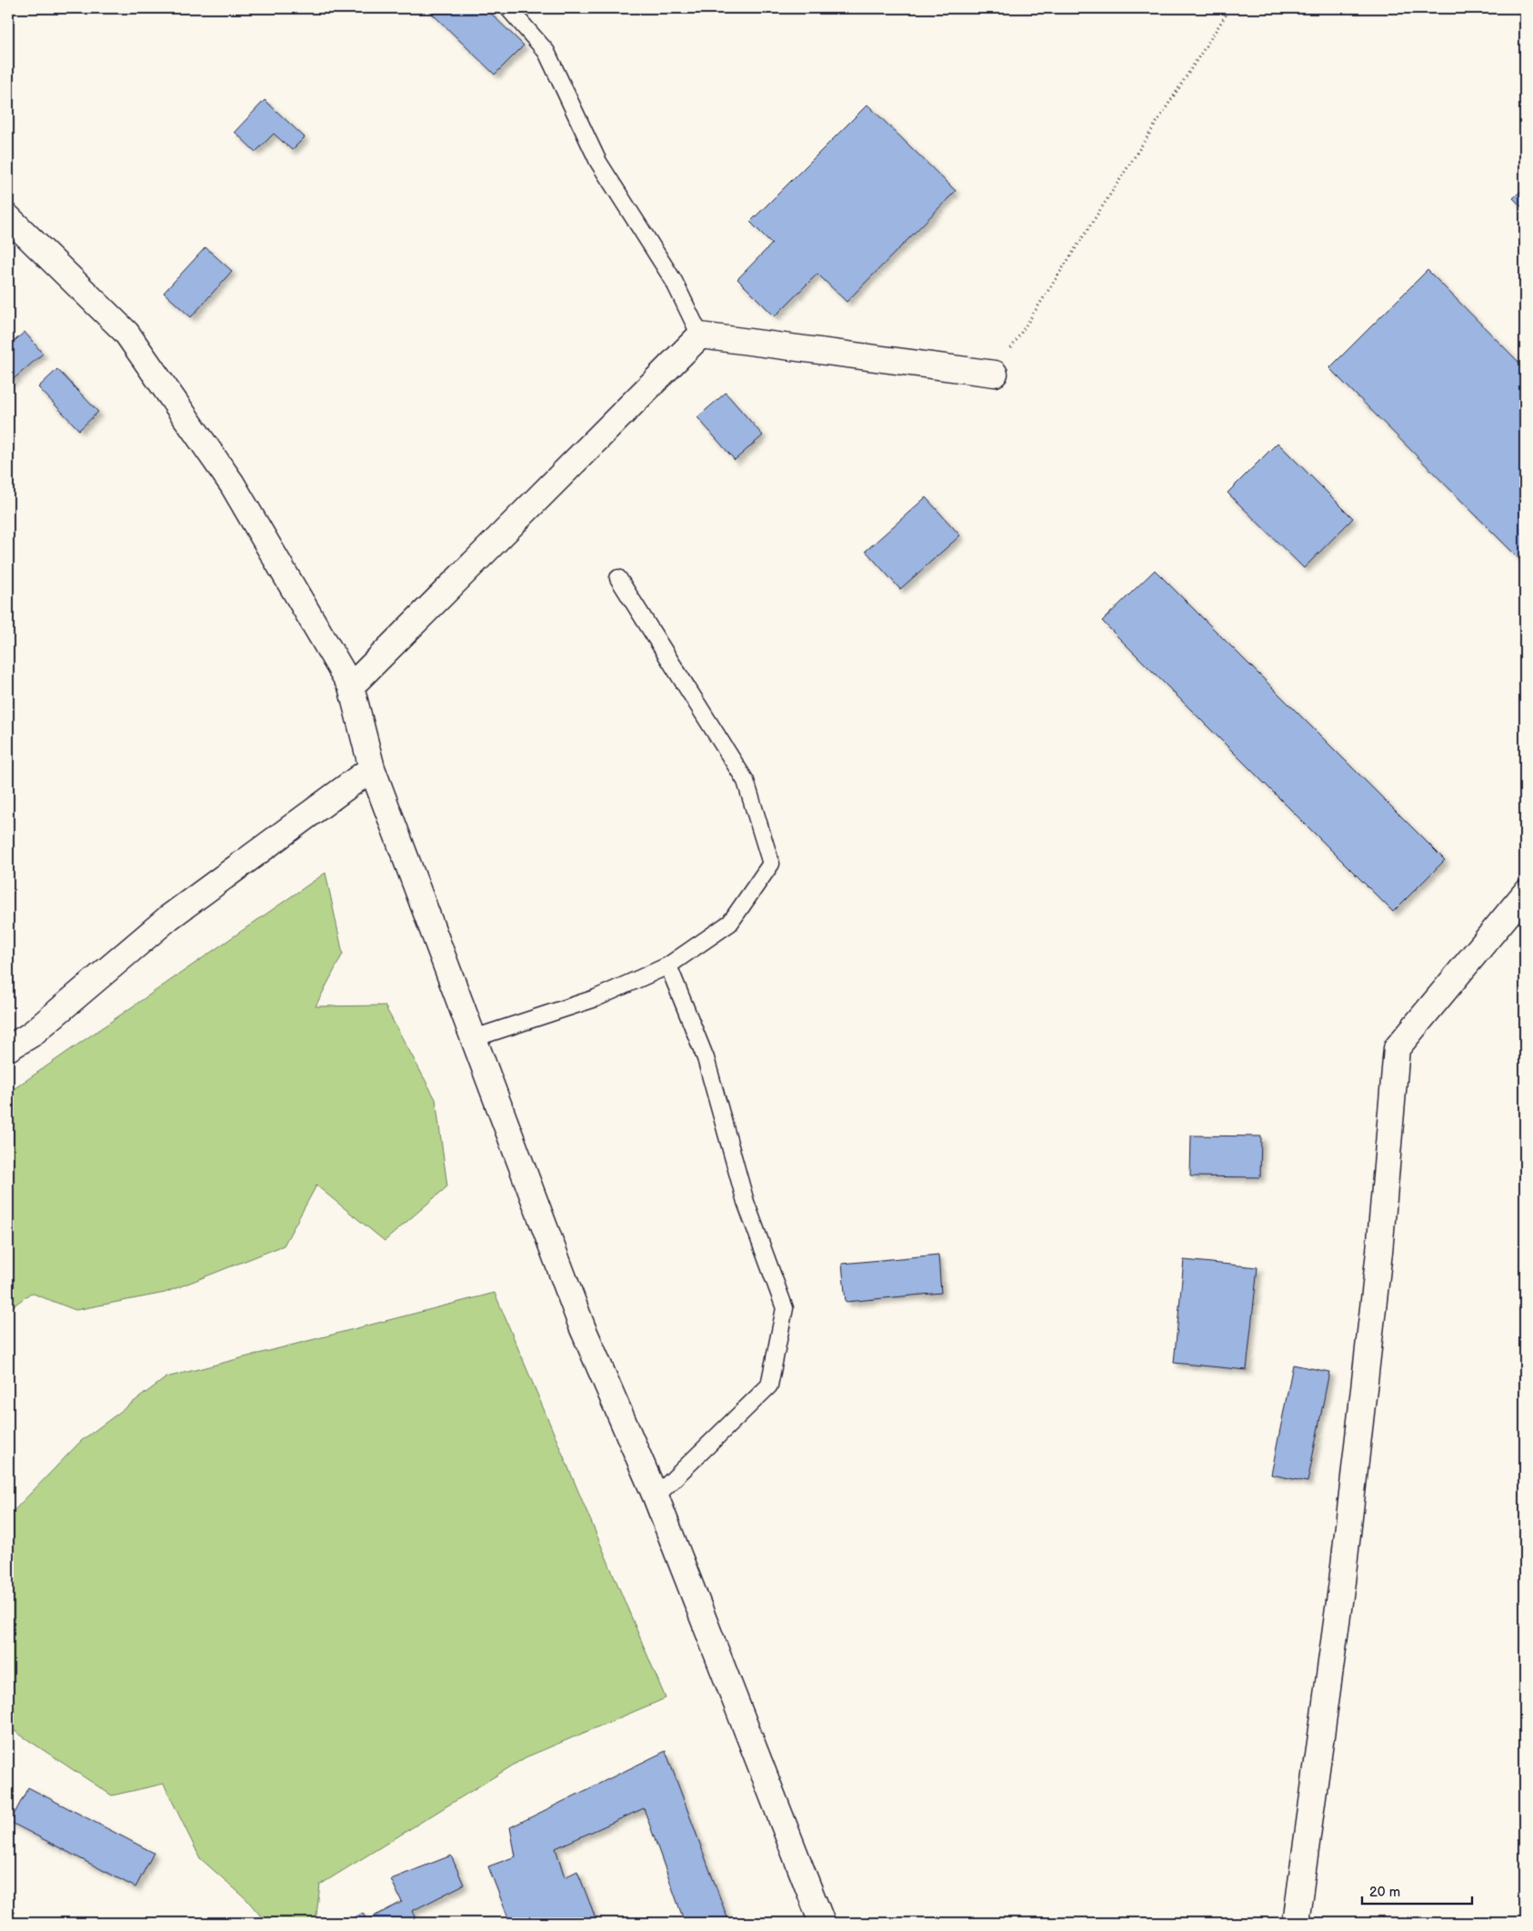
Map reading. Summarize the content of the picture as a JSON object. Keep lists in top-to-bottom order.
{
  "scale_bar": "20 m"
}
